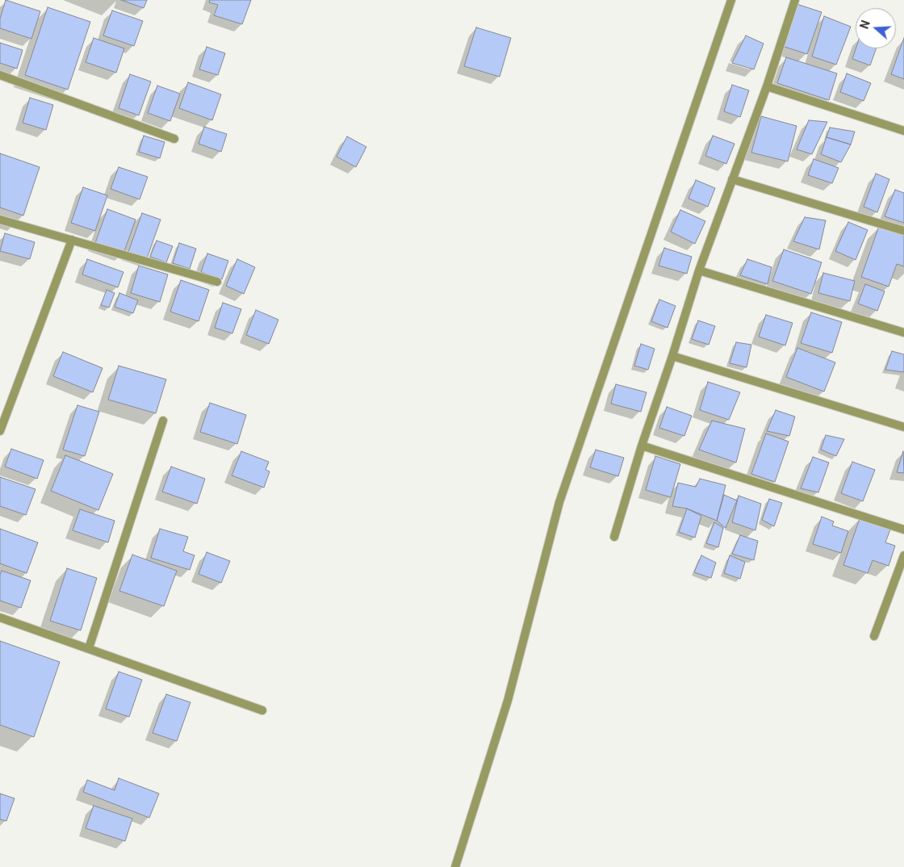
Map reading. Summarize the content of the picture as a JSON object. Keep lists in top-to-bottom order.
{
  "north": "left"
}
